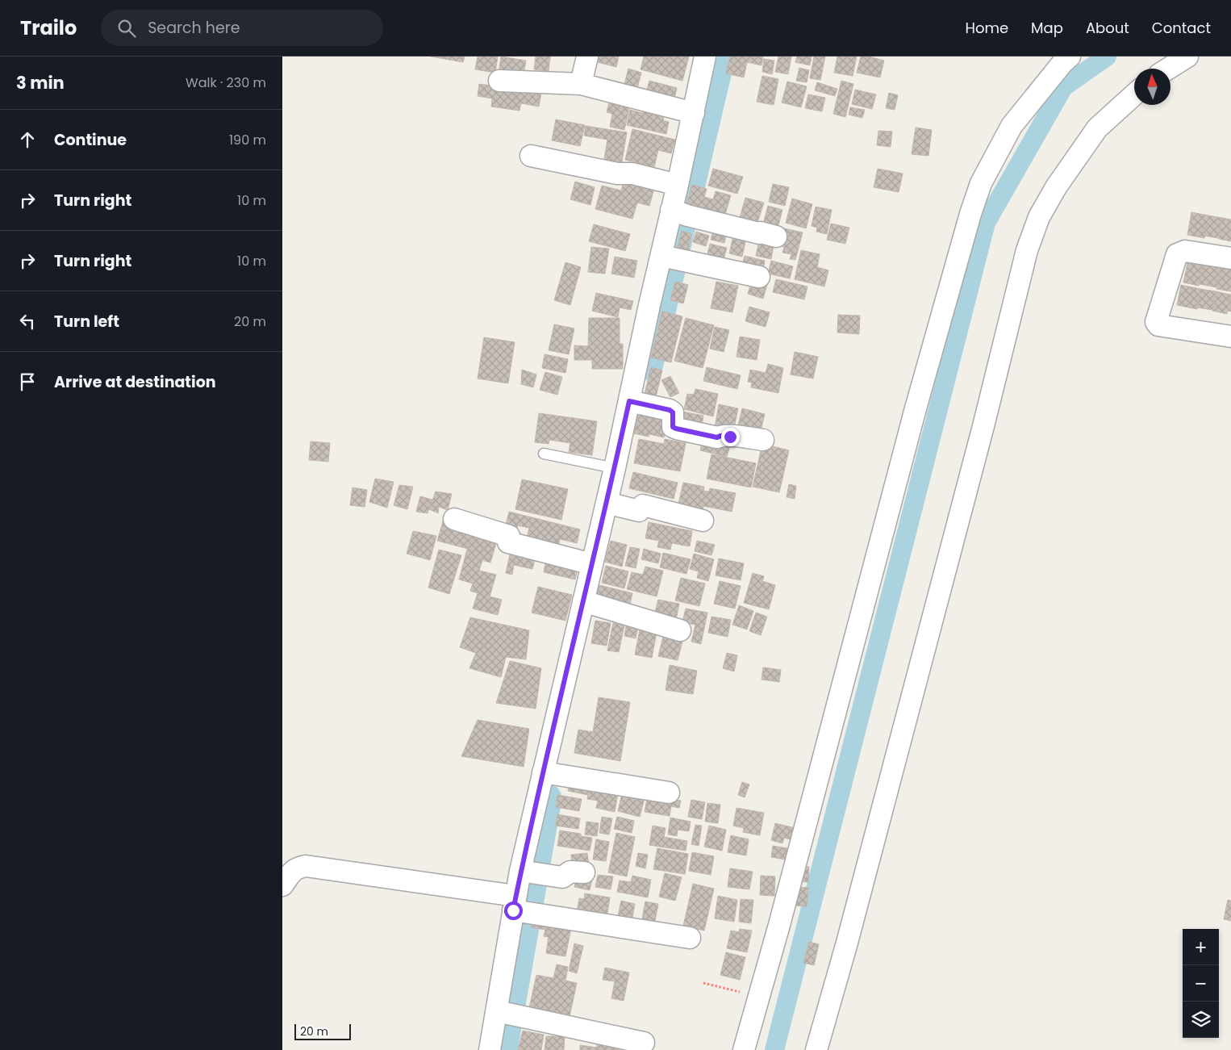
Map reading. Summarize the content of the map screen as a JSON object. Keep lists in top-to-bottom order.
{
  "scale_bar": "20 m",
  "north": "top",
  "page": {
    "header": "Trailo",
    "search": "Search here",
    "nav": [
      "Home",
      "Map",
      "About",
      "Contact"
    ],
    "heading": ["3 min", "Walk · 230 m"],
    "list": [
      ["Continue", "190 m"],
      ["Turn right", "10 m"],
      ["Turn right", "10 m"],
      ["Turn left", "20 m"],
      "Arrive at destination"
    ],
    "map_buttons": ["+", "−"],
    "scale": "20 m"
  }
}
